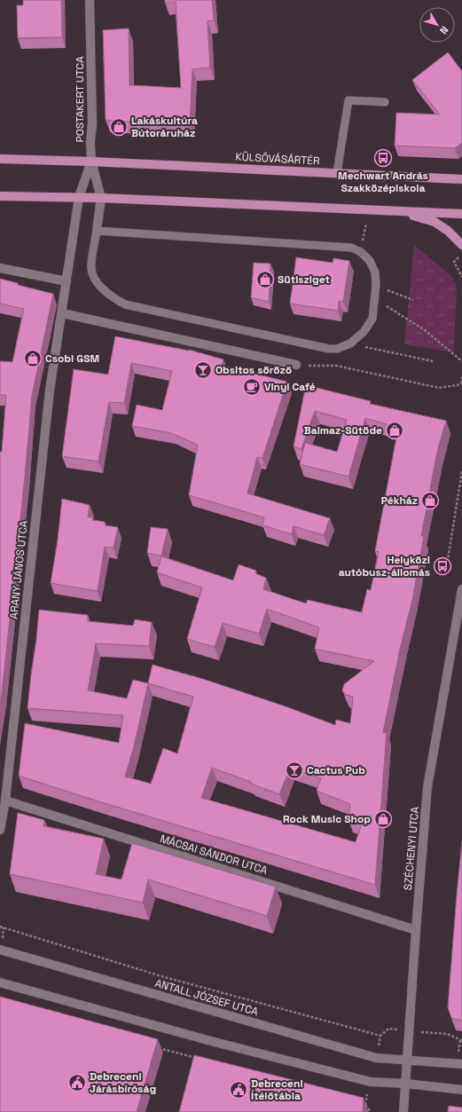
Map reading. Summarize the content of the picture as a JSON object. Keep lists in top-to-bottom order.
{
  "streets": {
    "main road": ["KÜLSŐVÁSÁRTÉR"],
    "street": [
      "POSTAKERT UTCA",
      "ARANY JÁNOS UTCA",
      "SZÉCHENYI UTCA",
      "MÁCSAI SÁNDOR UTCA",
      "ANTALL JÓZSEF UTCA"
    ]
  },
  "crossings": [
    ["POSTAKERT UTCA", "KÜLSŐVÁSÁRTÉR"],
    ["ARANY JÁNOS UTCA", "MÁCSAI SÁNDOR UTCA"],
    ["SZÉCHENYI UTCA", "MÁCSAI SÁNDOR UTCA"],
    ["SZÉCHENYI UTCA", "ANTALL JÓZSEF UTCA"]
  ],
  "places": {
    "shop": [
      "Lakáskultúra Bútoráruház",
      "Sütisziget",
      "Csobi GSM",
      "Balmaz-Sütöde",
      "Pékház",
      "Rock Music Shop"
    ],
    "bus stop": ["Mechwart András Szakközépiskola", "Helyközi autóbusz-állomás"],
    "bar": ["Obsitos söröző", "Cactus Pub"],
    "cafe": ["Vinyl Café"],
    "public building": ["Debreceni Járásbíróság", "Debreceni Ítélőtábla"]
  },
  "north": "bottom right"
}
